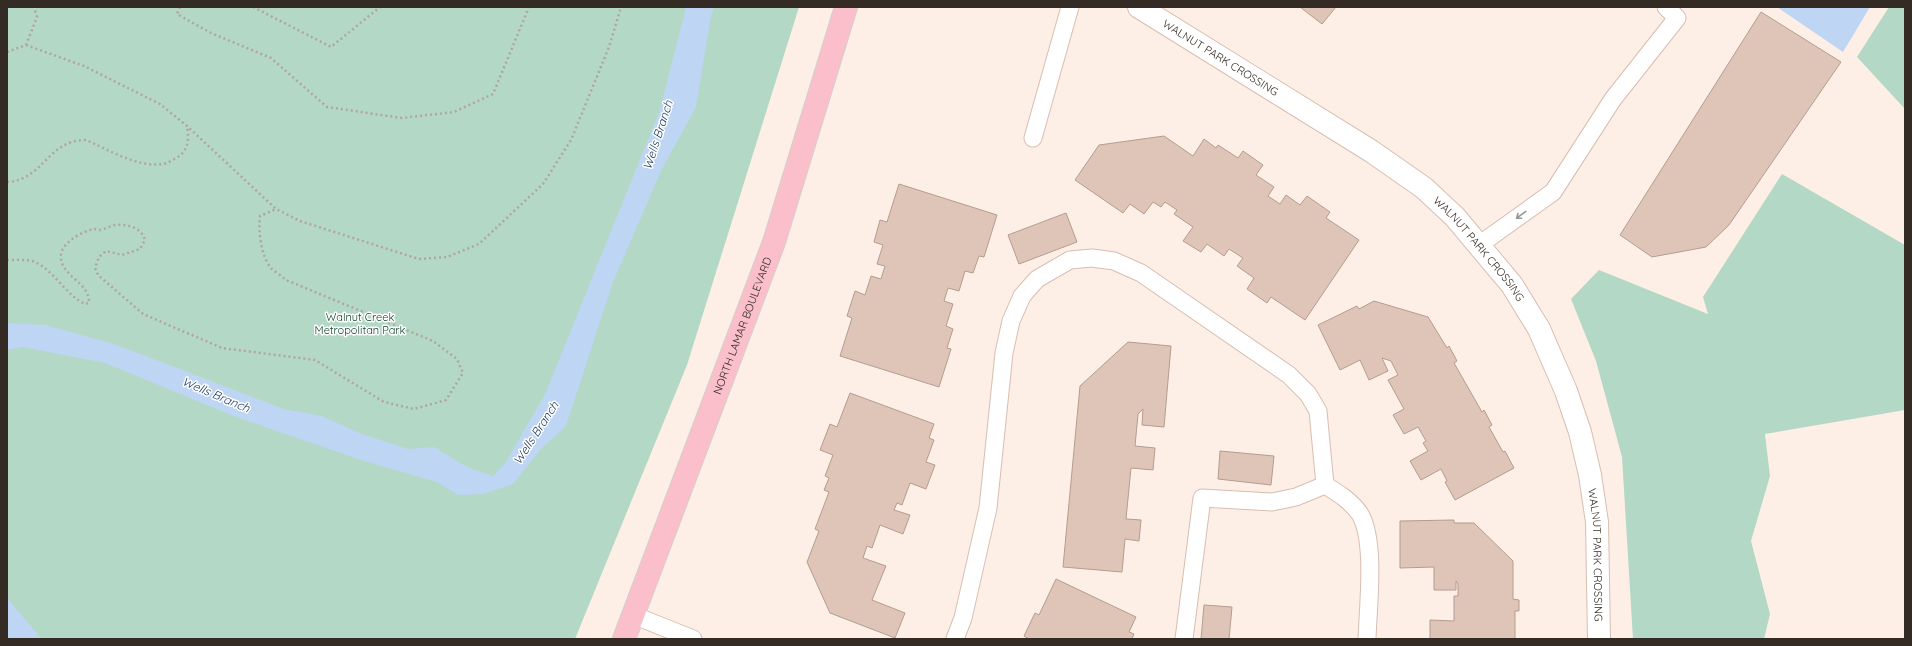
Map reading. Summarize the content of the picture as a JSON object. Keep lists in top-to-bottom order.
{
  "streets": {
    "main road": ["NORTH LAMAR BOULEVARD"],
    "street": ["WALNUT PARK CROSSING"]
  },
  "water": ["Wells Branch"],
  "parks": ["Walnut Creek Metropolitan Park"]
}
